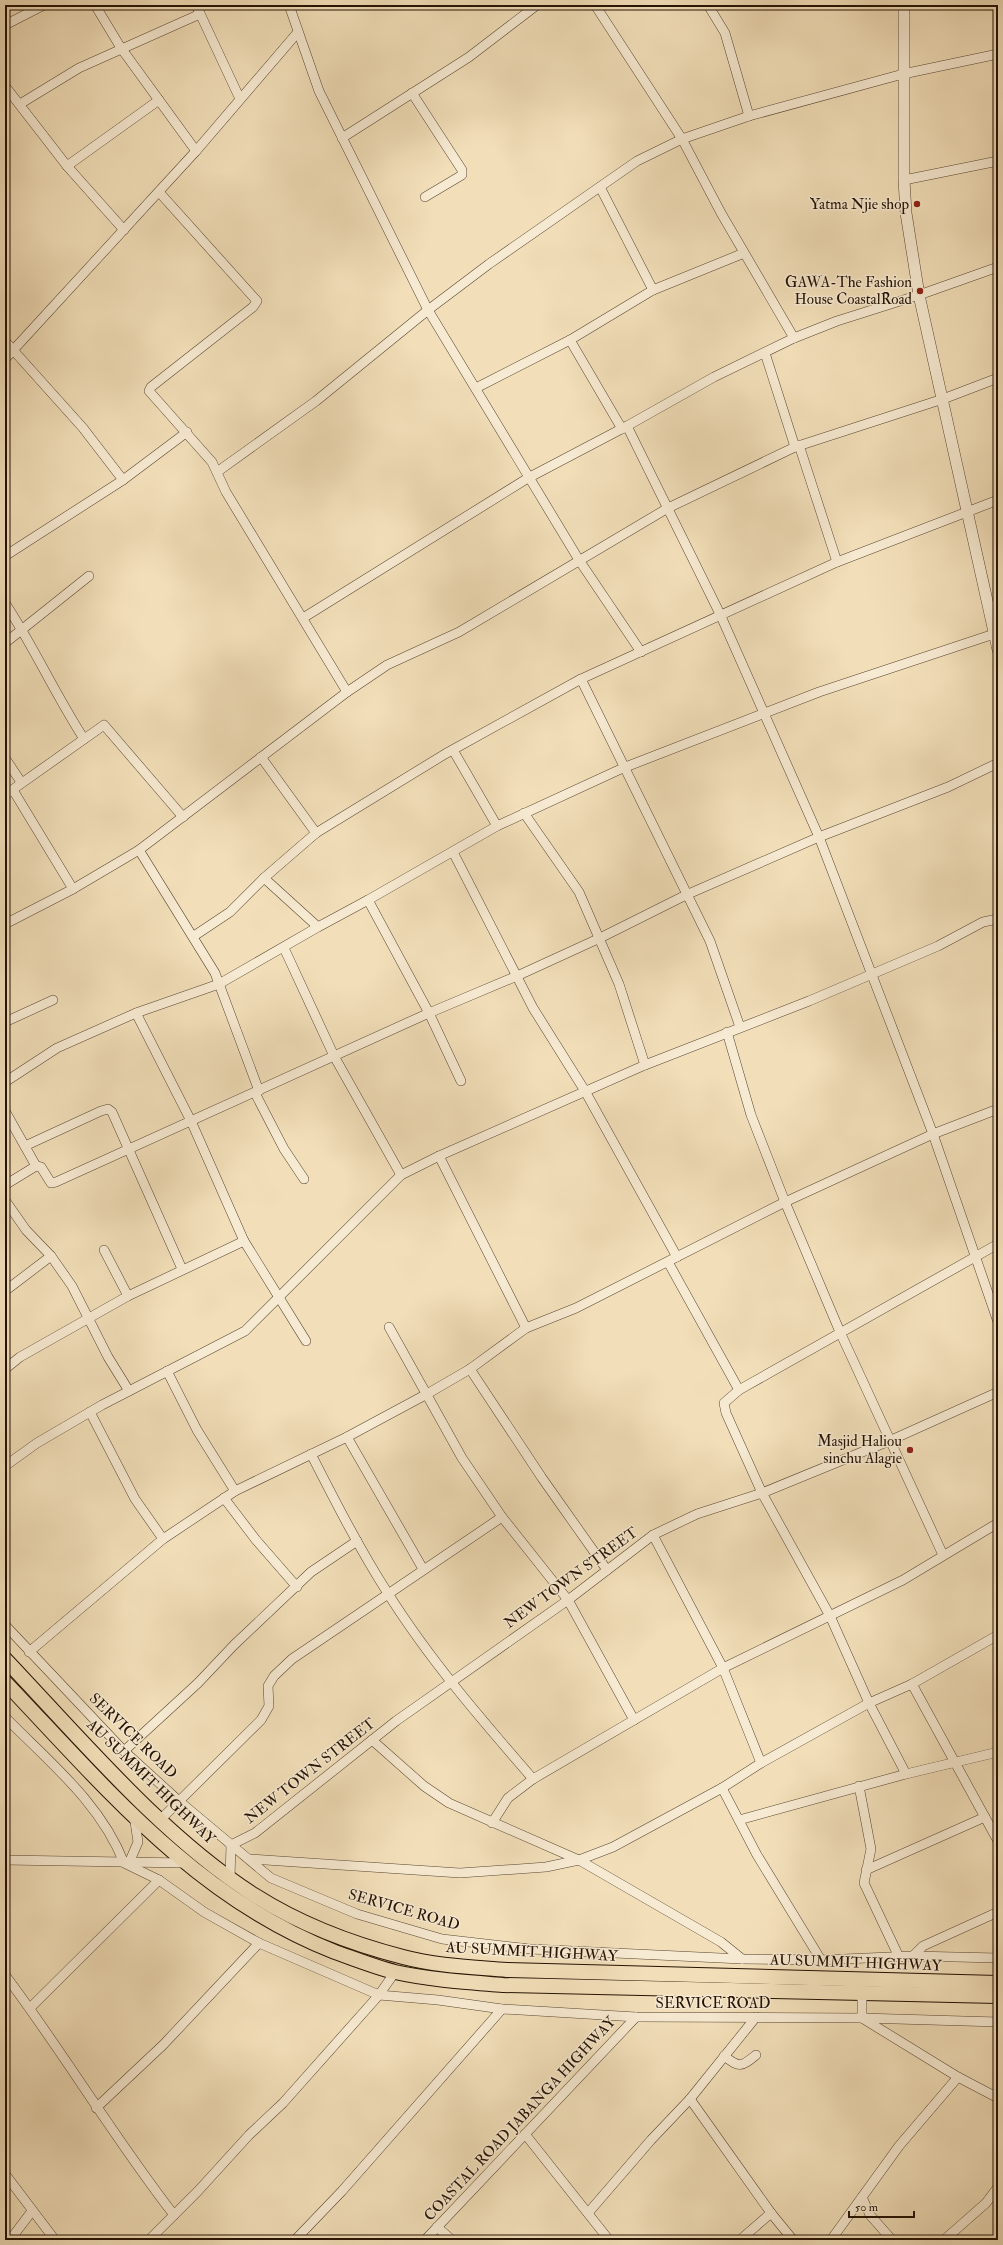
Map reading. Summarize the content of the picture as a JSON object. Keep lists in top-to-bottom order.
{
  "streets": {
    "main road": ["AU SUMMIT HIGHWAY"],
    "street": ["NEW TOWN STREET", "SERVICE ROAD", "COASTAL ROAD JABANGA HIGHWAY"]
  },
  "crossings": [
    ["NEW TOWN STREET", "SERVICE ROAD"],
    ["SERVICE ROAD", "COASTAL ROAD JABANGA HIGHWAY"]
  ],
  "places": ["Yatma Njie shop", "GAWA-The Fashion House CoastalRoad", "Masjid Haliou sinchu Alagie"],
  "scale_bar": "50 m"
}
